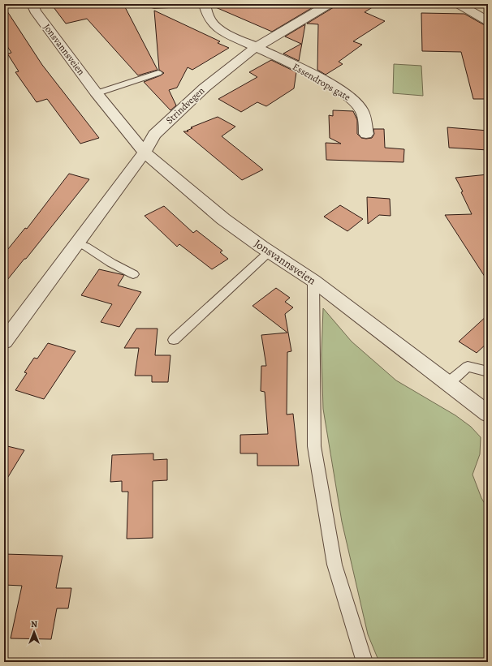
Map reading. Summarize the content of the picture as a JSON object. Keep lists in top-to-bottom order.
{
  "streets": {
    "street": ["Jonsvannsveien", "Essendrops gate", "Strindvegen"]
  },
  "crossings": [
    ["Jonsvannsveien", "Strindvegen"],
    ["Essendrops gate", "Strindvegen"]
  ],
  "north": "top"
}
